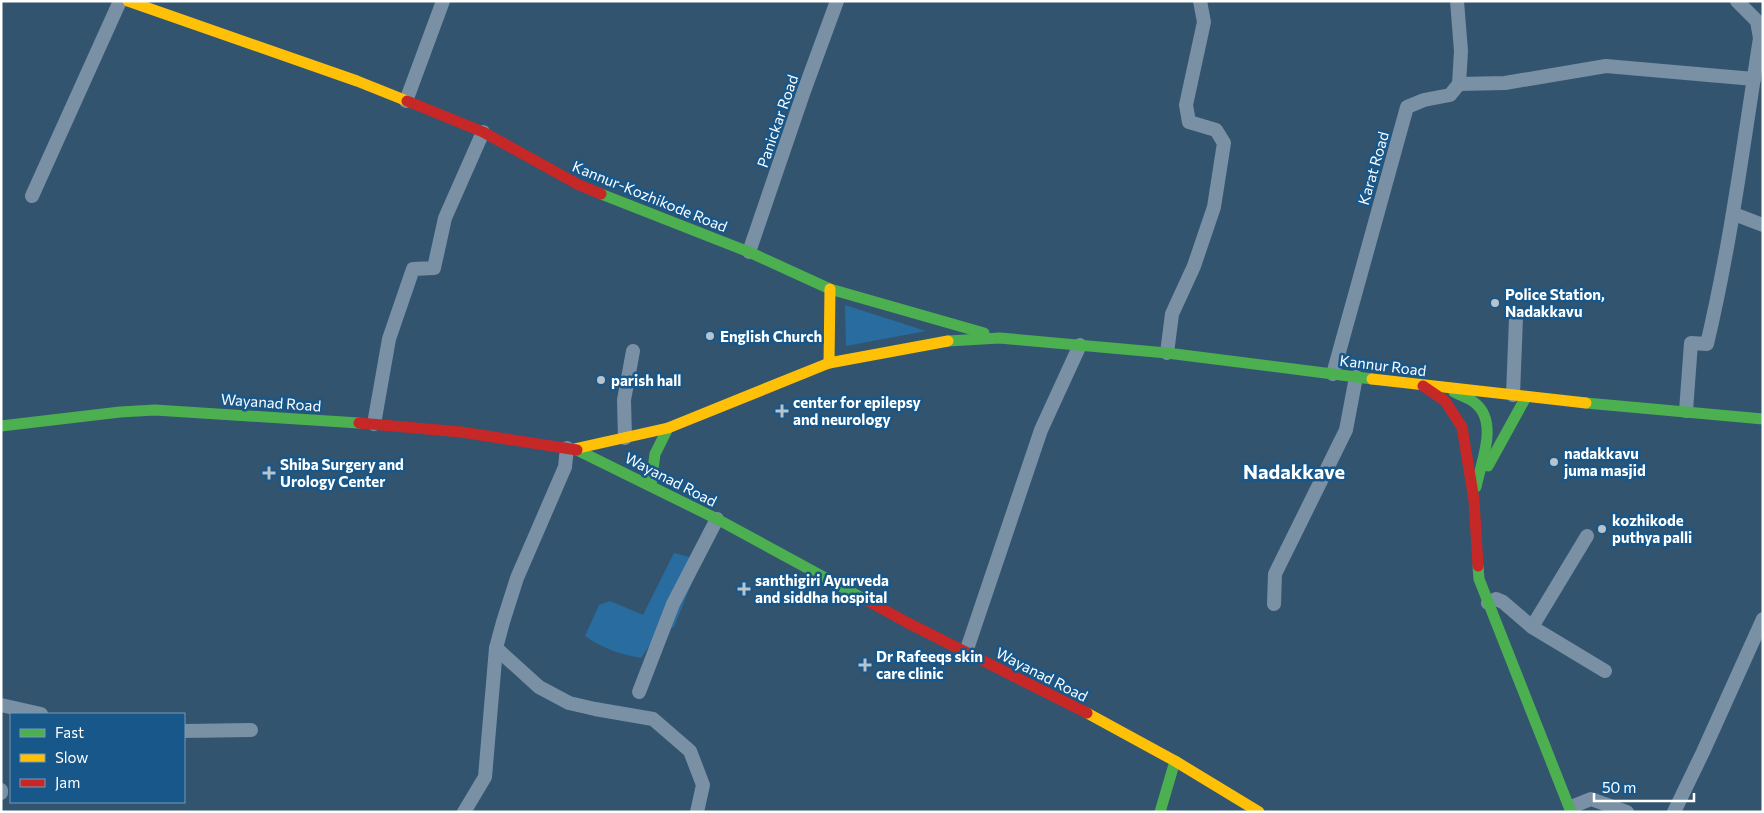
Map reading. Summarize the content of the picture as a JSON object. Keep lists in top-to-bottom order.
{
  "streets": {
    "main road": ["Kannur-Kozhikode Road", "Kannur Road", "Wayanad Road"],
    "street": ["Panickar Road", "Karat Road"]
  },
  "crossings": [
    ["Panickar Road", "Kannur-Kozhikode Road"],
    ["Karat Road", "Kannur Road"],
    ["Kannur-Kozhikode Road", "Kannur Road"]
  ],
  "districts": ["Nadakkave"],
  "places": {
    "other": [
      "Police Station, Nadakkavu",
      "English Church",
      "parish hall",
      "nadakkavu juma masjid",
      "kozhikode puthya palli"
    ],
    "health": [
      "center for epilepsy and neurology",
      "Shiba Surgery and Urology Center",
      "santhigiri Ayurveda and siddha hospital",
      "Dr Rafeeqs skin care clinic"
    ]
  },
  "legend": ["Fast", "Slow", "Jam"],
  "scale_bar": "50 m"
}
